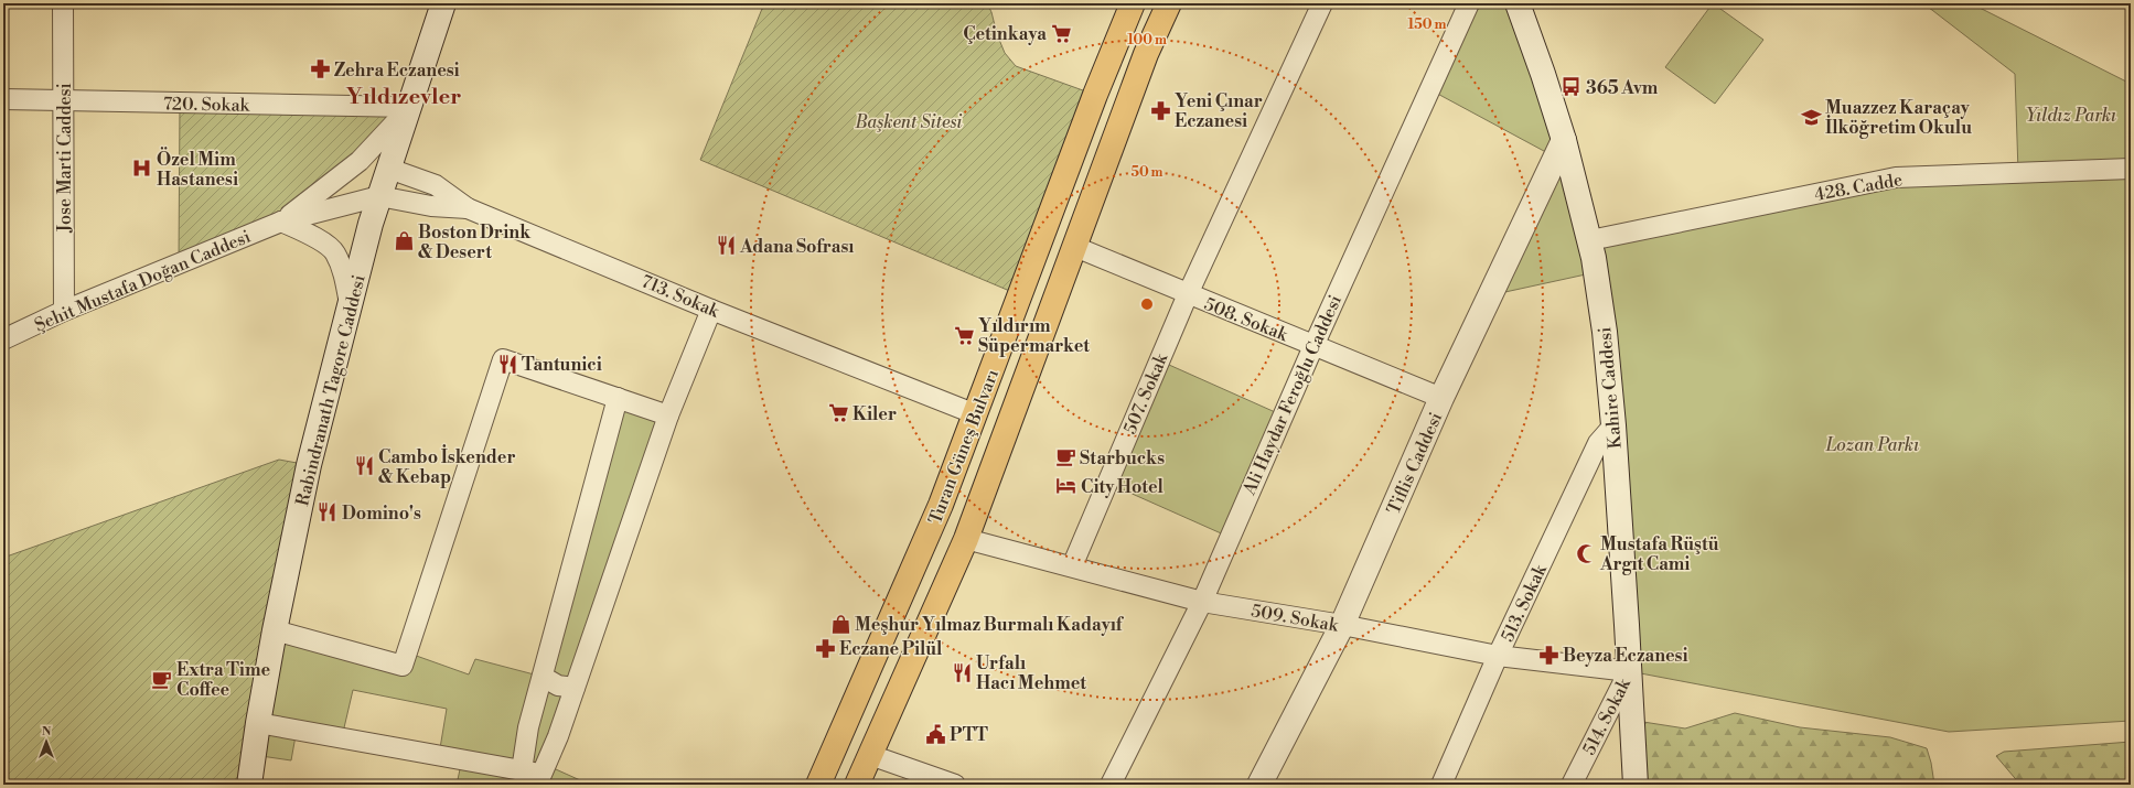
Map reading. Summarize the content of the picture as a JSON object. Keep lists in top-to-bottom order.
{
  "streets": {
    "main road": [
      "Kahire Caddesi",
      "Rabindranath Tagore Caddesi",
      "Turan Güneş Bulvarı",
      "Tiflis Caddesi"
    ],
    "street": [
      "720. Sokak",
      "Jose Marti Caddesi",
      "428. Cadde",
      "Şehit Mustafa Doğan Caddesi",
      "713. Sokak",
      "508. Sokak",
      "507. Sokak",
      "Ali Haydar Feroğlu Caddesi",
      "513. Sokak",
      "509. Sokak",
      "514. Sokak"
    ]
  },
  "crossings": [
    ["720. Sokak", "Jose Marti Caddesi"],
    ["720. Sokak", "Rabindranath Tagore Caddesi"],
    ["Jose Marti Caddesi", "Şehit Mustafa Doğan Caddesi"],
    ["428. Cadde", "Kahire Caddesi"],
    ["713. Sokak", "Rabindranath Tagore Caddesi"],
    ["713. Sokak", "Turan Güneş Bulvarı"],
    ["508. Sokak", "507. Sokak"],
    ["508. Sokak", "Ali Haydar Feroğlu Caddesi"],
    ["508. Sokak", "Turan Güneş Bulvarı"],
    ["508. Sokak", "Tiflis Caddesi"],
    ["Kahire Caddesi", "Tiflis Caddesi"],
    ["Kahire Caddesi", "513. Sokak"],
    ["Kahire Caddesi", "509. Sokak"],
    ["Kahire Caddesi", "514. Sokak"],
    ["507. Sokak", "509. Sokak"],
    ["Ali Haydar Feroğlu Caddesi", "509. Sokak"],
    ["Turan Güneş Bulvarı", "509. Sokak"],
    ["Tiflis Caddesi", "509. Sokak"],
    ["513. Sokak", "509. Sokak"],
    ["509. Sokak", "514. Sokak"]
  ],
  "districts": ["Yıldızevler"],
  "parks": ["Yıldız Parkı", "Başkent Sitesi", "Lozan Parkı"],
  "places": {
    "supermarket": ["Çetinkaya", "Yıldırım Süpermarket", "Kiler"],
    "pharmacy": [
      "Zehra Eczanesi",
      "Yeni Çınar Eczanesi",
      "Eczane Pilül",
      "Beyza Eczanesi"
    ],
    "bus stop": ["365 Avm"],
    "school or university": ["Muazzez Karaçay İlköğretim Okulu"],
    "hospital": ["Özel Mim Hastanesi"],
    "shop": ["Boston Drink & Desert", "Meşhur Yılmaz Burmalı Kadayıf"],
    "restaurant": [
      "Adana Sofrası",
      "Tantunici",
      "Cambo İskender & Kebap",
      "Domino's",
      "Urfalı Hacı Mehmet"
    ],
    "cafe": ["Starbucks", "Extra Time Coffee"],
    "hotel": ["City Hotel"],
    "mosque": ["Mustafa Rüştü Argıt Cami"],
    "public building": ["PTT"]
  },
  "north": "top",
  "rings": ["150 m", "100 m", "50 m"]
}
